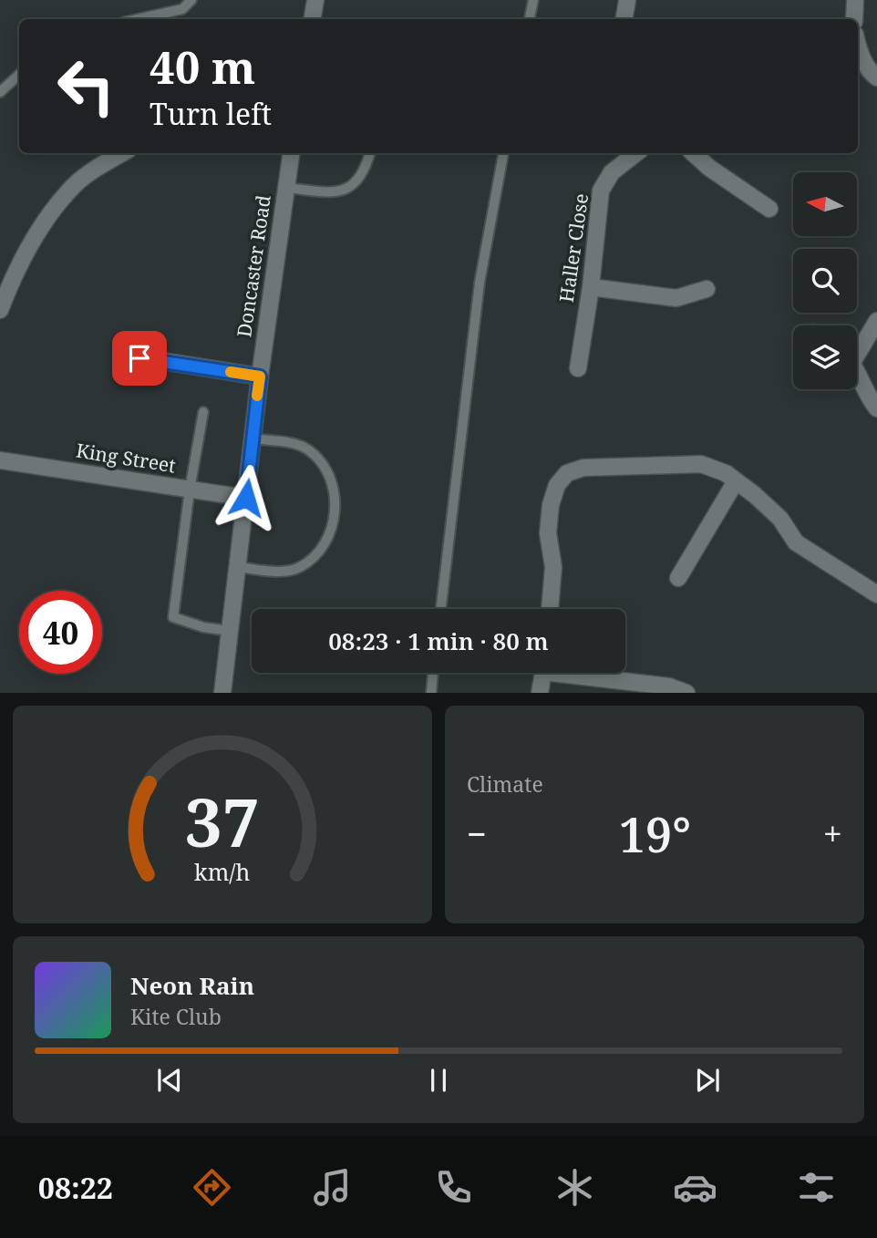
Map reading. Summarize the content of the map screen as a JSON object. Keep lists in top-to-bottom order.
{
  "streets": {
    "street": ["Haller Close", "Doncaster Road", "King Street"]
  },
  "crossings": [
    ["Doncaster Road", "King Street"]
  ],
  "north": "left",
  "page": {
    "turn": ["40 m", "Turn left"],
    "limit": "40",
    "trip": "08:23 · 1 min · 80 m",
    "tile": "Climate",
    "heat": ["−", "19°", "+"],
    "song": ["Neon Rain", "Kite Club"],
    "tabs": "08:22",
    "gauge": ["37", "km/h"]
  }
}
